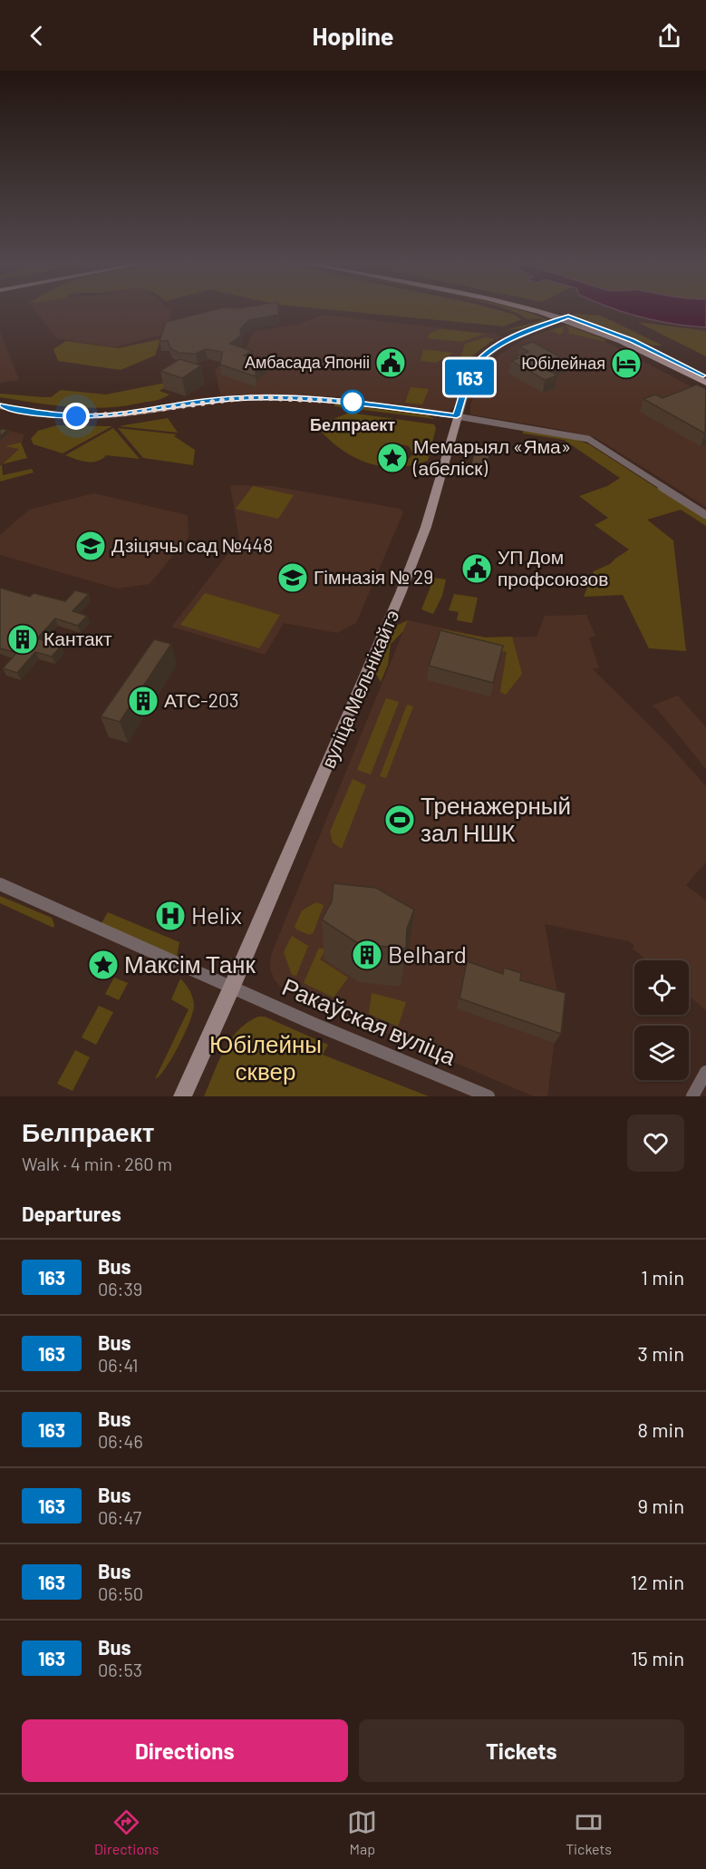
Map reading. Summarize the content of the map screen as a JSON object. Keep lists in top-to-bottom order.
{
  "streets": {
    "main road": ["вуліца Мельнікайтэ"],
    "street": ["Ракаўская вуліца"]
  },
  "crossings": [
    ["вуліца Мельнікайтэ", "Ракаўская вуліца"]
  ],
  "parks": ["Юбілейны сквер"],
  "places": {
    "public building": ["Амбасада Японіі", "УП Дом профсоюзов"],
    "hotel": ["Юбілейная"],
    "other": ["Белпраект"],
    "place": ["Мемарыял «Яма» (абеліск)", "Максім Танк"],
    "school or university": ["Дзіцячы сад №448", "Гімназія № 29"],
    "building": ["Кантакт", "АТС-203", "Belhard"],
    "sports": ["Тренажерный зал НШК"],
    "hospital": ["Helix"]
  },
  "lines": ["bus line 163"],
  "page": {
    "header": "Hopline",
    "on_map": "163",
    "heading": [
      ["Белпраект", "Walk · 4 min · 260 m"],
      "Departures"
    ],
    "list": [
      {
        "mark": "163",
        "name": "Bus",
        "note": "06:39",
        "value": "1 min"
      },
      {
        "mark": "163",
        "name": "Bus",
        "note": "06:41",
        "value": "3 min"
      },
      {
        "mark": "163",
        "name": "Bus",
        "note": "06:46",
        "value": "8 min"
      },
      {
        "mark": "163",
        "name": "Bus",
        "note": "06:47",
        "value": "9 min"
      },
      {
        "mark": "163",
        "name": "Bus",
        "note": "06:50",
        "value": "12 min"
      },
      {
        "mark": "163",
        "name": "Bus",
        "note": "06:53",
        "value": "15 min"
      }
    ],
    "buttons": ["Directions", "Tickets"],
    "tabs": ["Directions", "Map", "Tickets"]
  }
}
